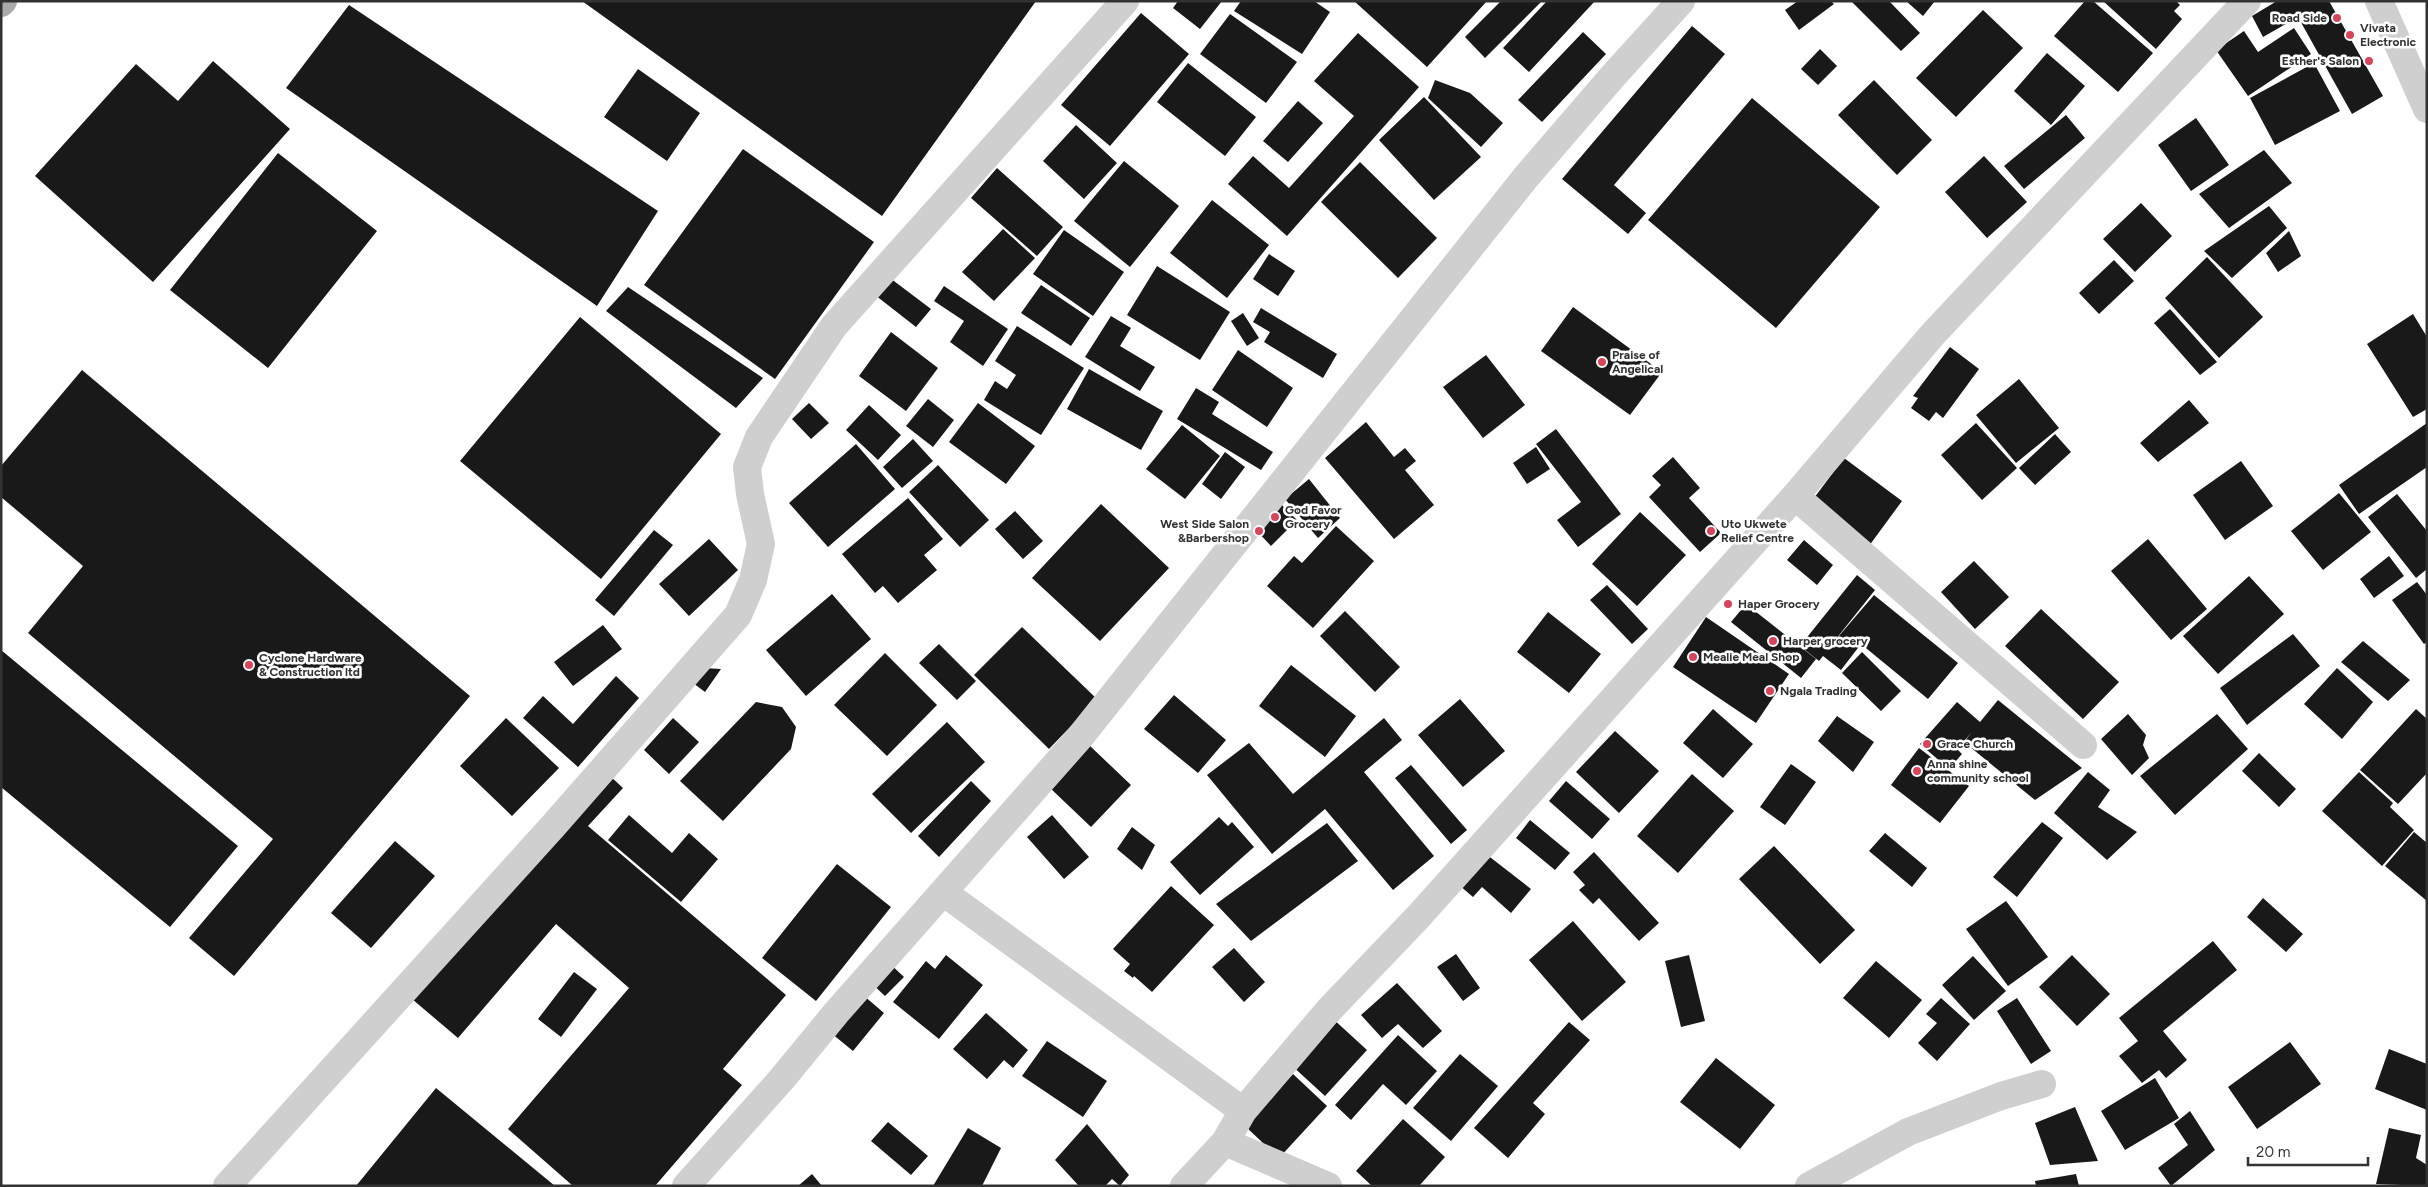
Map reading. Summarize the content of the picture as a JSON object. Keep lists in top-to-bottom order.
{
  "places": [
    "Road Side",
    "Vivata Electronic",
    "Esther's Salon",
    "Praise of Angelical",
    "God Favor Grocery",
    "West Side Salon &Barbershop",
    "Uto Ukwete Relief Centre",
    "Haper Grocery",
    "Harper grocery",
    "Mealie Meal Shop",
    "Cyclone Hardware & Construction ltd",
    "Ngala Trading",
    "Grace Church",
    "Anna shine community school"
  ],
  "scale_bar": "20 m"
}
